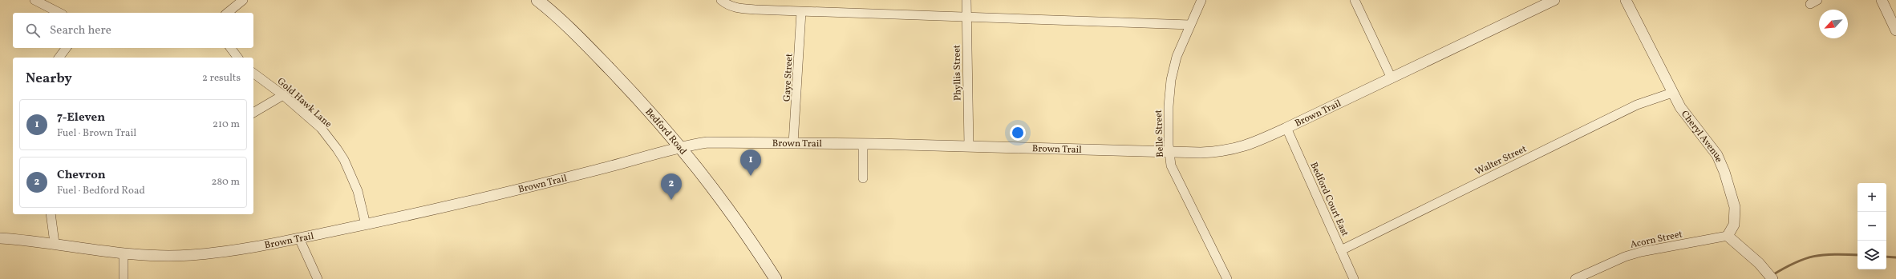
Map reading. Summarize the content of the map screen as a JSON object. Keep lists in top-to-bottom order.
{
  "streets": {
    "main road": ["Bedford Road"],
    "street": [
      "Phyllis Street",
      "Gaye Street",
      "Gold Hawk Lane",
      "Brown Trail",
      "Belle Street",
      "Cheryl Avenue",
      "Walter Street",
      "Bedford Court East",
      "Acorn Street"
    ]
  },
  "crossings": [
    ["Phyllis Street", "Brown Trail"],
    ["Gaye Street", "Brown Trail"],
    ["Gold Hawk Lane", "Brown Trail"],
    ["Brown Trail", "Bedford Road"],
    ["Brown Trail", "Belle Street"],
    ["Brown Trail", "Bedford Court East"],
    ["Cheryl Avenue", "Walter Street"],
    ["Cheryl Avenue", "Acorn Street"],
    ["Walter Street", "Bedford Court East"]
  ],
  "north": "bottom left",
  "page": {
    "search": "Search here",
    "heading": ["Nearby", "2 results"],
    "list": [
      {
        "mark": "1",
        "name": "7-Eleven",
        "note": "Fuel · Brown Trail",
        "value": "210 m"
      },
      {
        "mark": "2",
        "name": "Chevron",
        "note": "Fuel · Bedford Road",
        "value": "280 m"
      }
    ],
    "pins": ["1", "2"],
    "map_buttons": ["+", "−"]
  }
}
